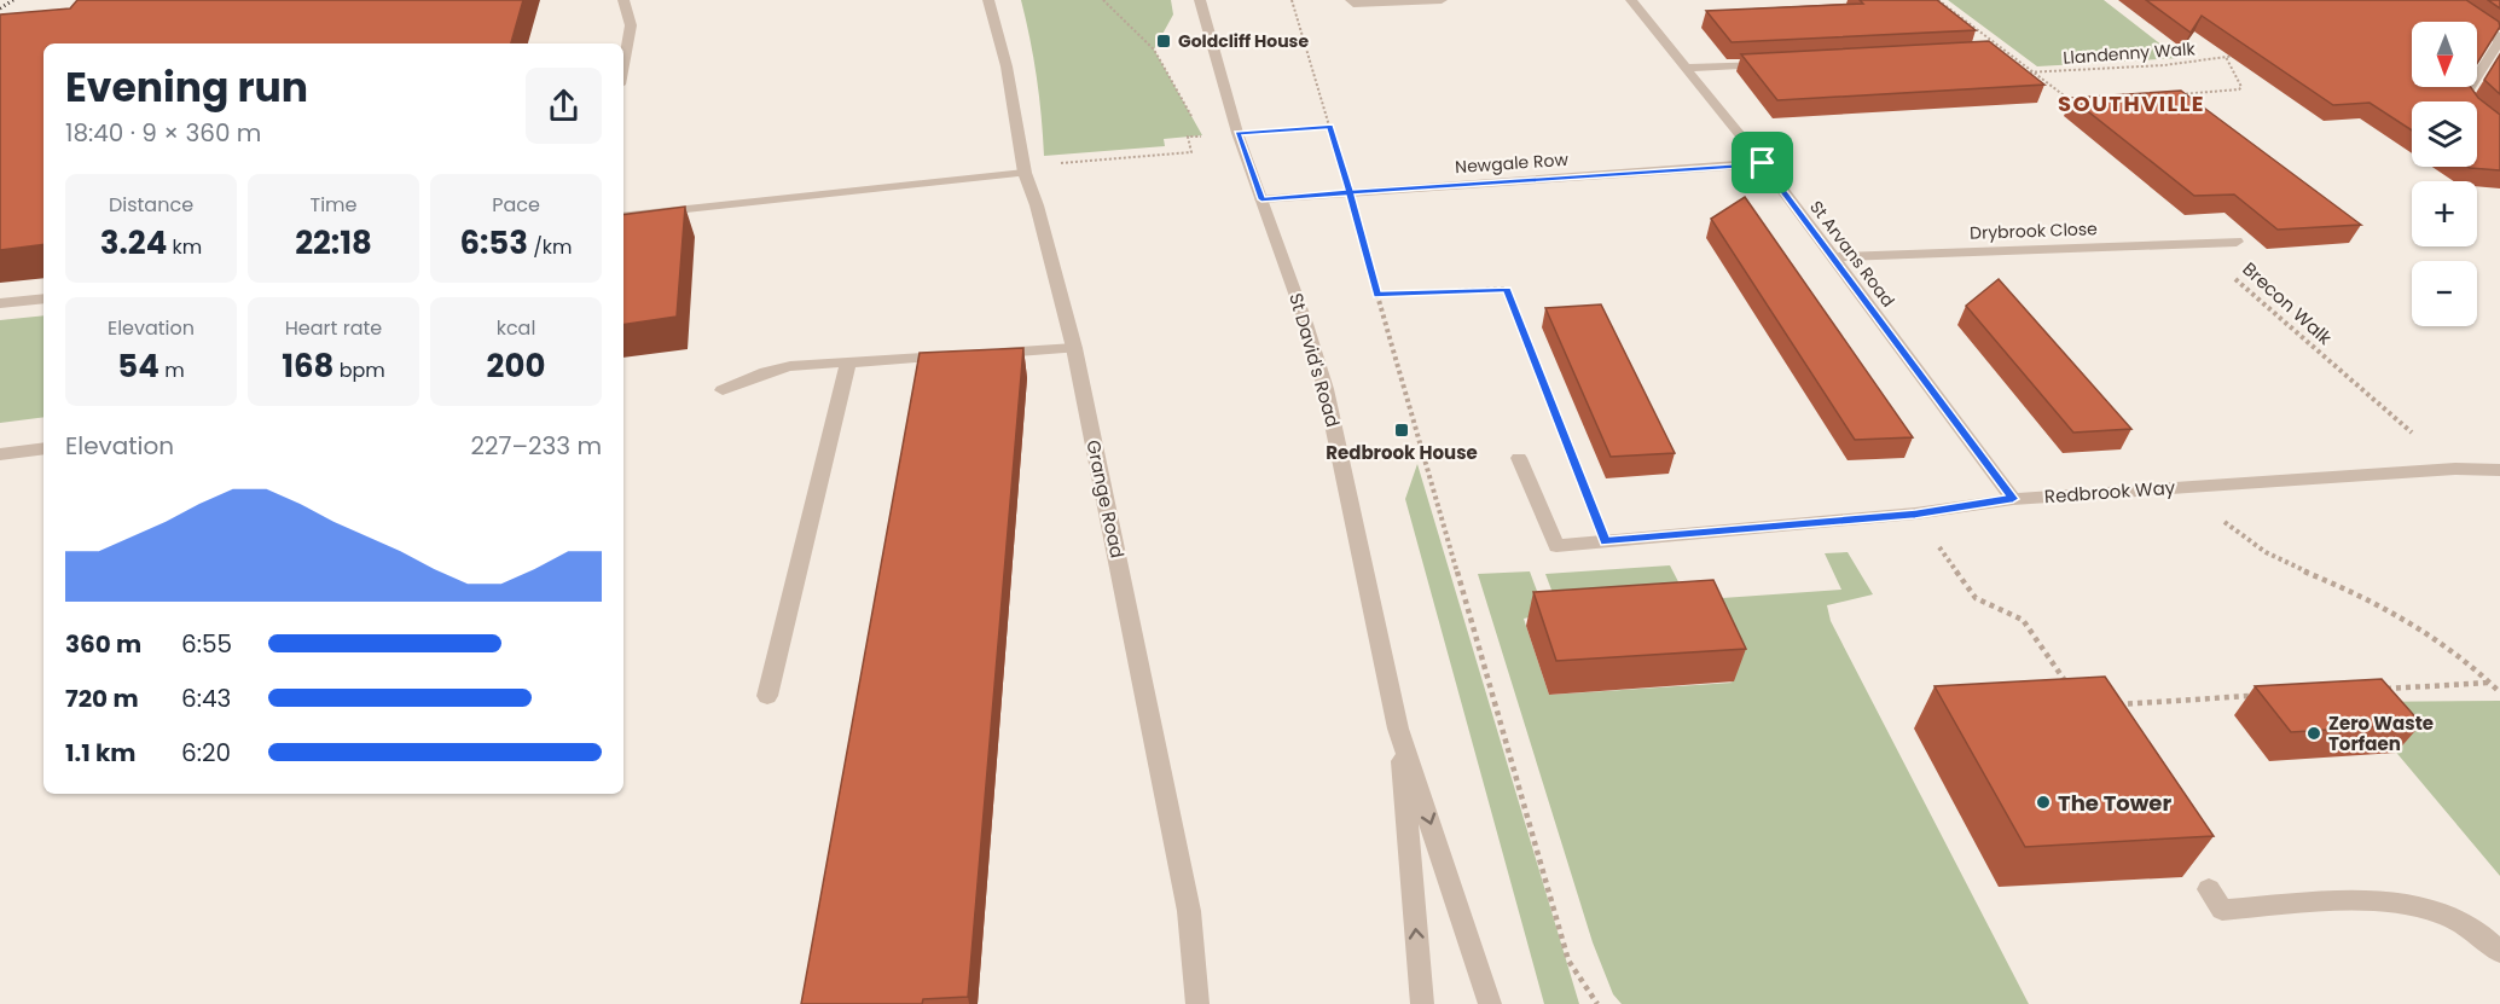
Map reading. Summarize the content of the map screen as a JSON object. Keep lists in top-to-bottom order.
{
  "streets": {
    "street": [
      "Newgale Row",
      "Drybrook Close",
      "St Arvans Road",
      "St David's Road",
      "Redbrook Way",
      "Grange Road"
    ],
    "path": ["Llandenny Walk", "Brecon Walk"]
  },
  "crossings": [
    ["Newgale Row", "St Arvans Road"],
    ["Newgale Row", "St David's Road"],
    ["Drybrook Close", "St Arvans Road"],
    ["Drybrook Close", "Brecon Walk"],
    ["St Arvans Road", "Redbrook Way"],
    ["Brecon Walk", "Redbrook Way"]
  ],
  "districts": ["SOUTHVILLE"],
  "places": {
    "transit": ["Goldcliff House", "Redbrook House"],
    "other": ["Zero Waste Torfaen", "The Tower"]
  },
  "north": "bottom",
  "page": {
    "map_buttons": ["+", "−"],
    "heading": ["Evening run", "18:40 · 9 × 360 m"],
    "stats": [
      ["Distance", "3.24 km"],
      ["Time", "22:18"],
      ["Pace", "6:53 /km"],
      ["Elevation", "54 m"],
      ["Heart rate", "168 bpm"],
      ["kcal", "200"]
    ],
    "chart": ["Elevation", "227–233 m"],
    "list": [
      {
        "name": "360 m",
        "note": "6:55"
      },
      {
        "name": "720 m",
        "note": "6:43"
      },
      {
        "name": "1.1 km",
        "note": "6:20"
      }
    ]
  }
}
